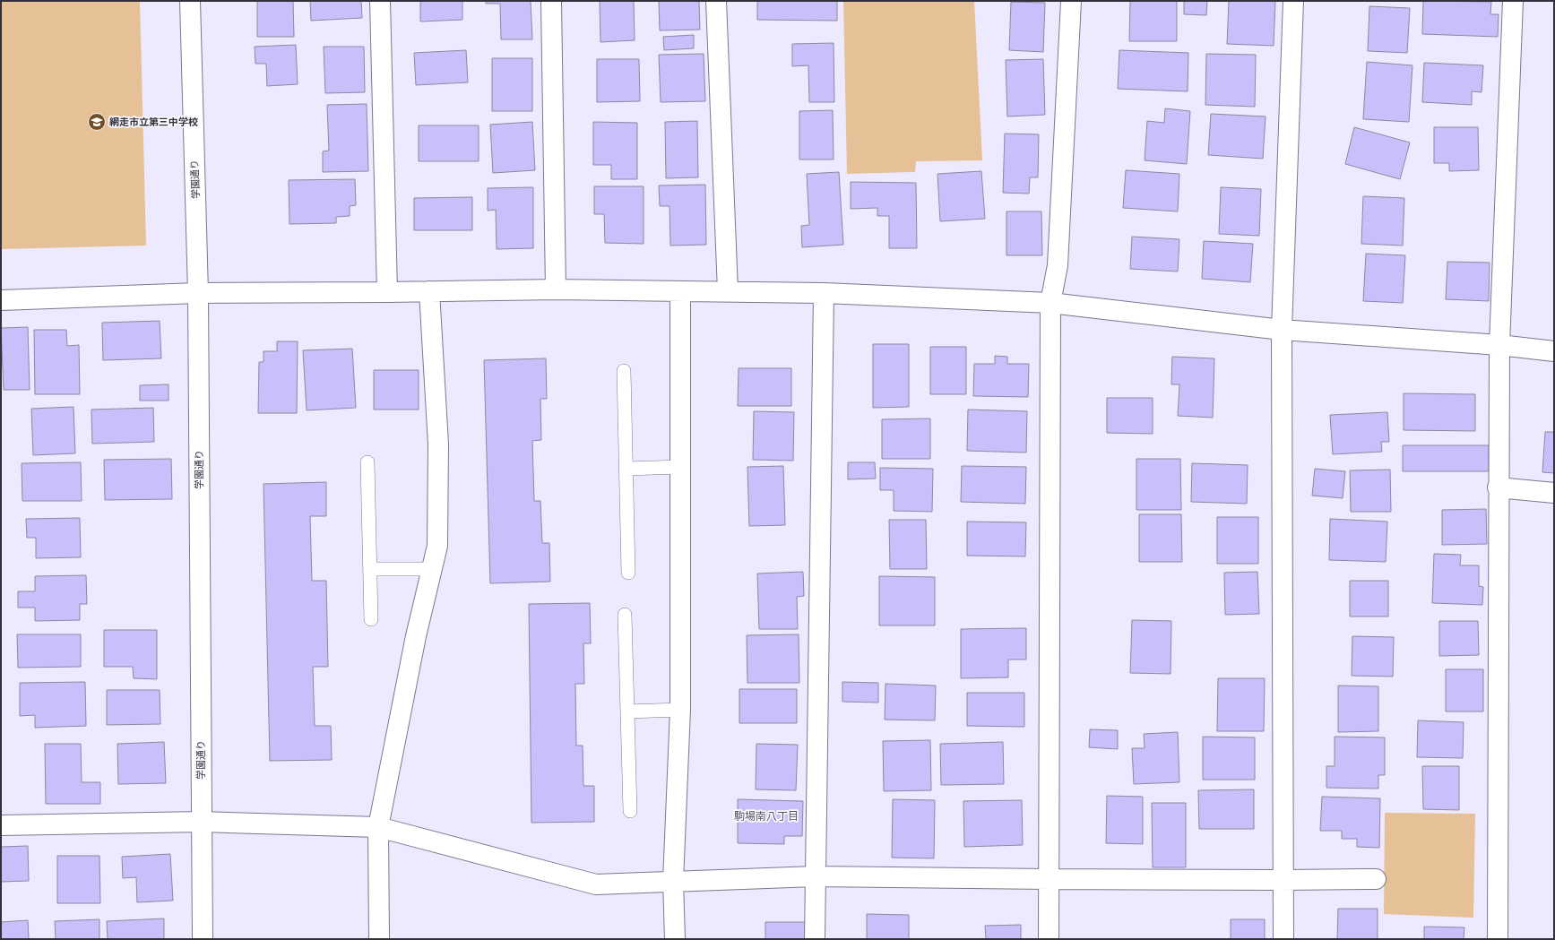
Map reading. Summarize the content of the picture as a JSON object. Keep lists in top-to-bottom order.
{
  "streets": {
    "street": ["学園通り"]
  },
  "districts": ["駒場南八丁目"],
  "places": {
    "school or university": ["網走市立第三中学校"]
  }
}
